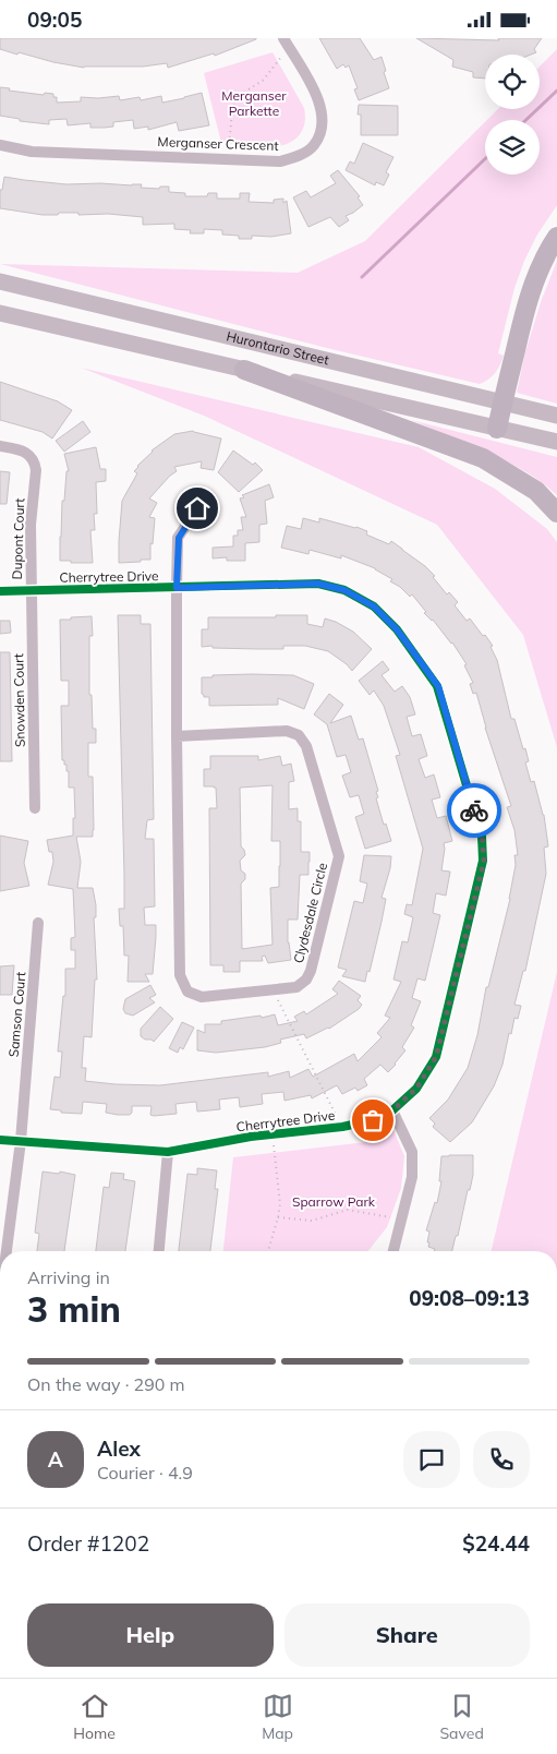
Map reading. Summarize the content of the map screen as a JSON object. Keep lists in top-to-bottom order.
{
  "streets": {
    "main road": ["Hurontario Street"],
    "street": [
      "Merganser Crescent",
      "Dupont Court",
      "Cherrytree Drive",
      "Snowden Court",
      "Clydesdale Circle",
      "Samson Court"
    ]
  },
  "crossings": [
    ["Dupont Court", "Cherrytree Drive"],
    ["Dupont Court", "Snowden Court"],
    ["Cherrytree Drive", "Snowden Court"],
    ["Cherrytree Drive", "Clydesdale Circle"],
    ["Cherrytree Drive", "Samson Court"]
  ],
  "parks": ["Merganser Parkette", "Sparrow Park"],
  "page": {
    "status": "09:05",
    "heading": ["3 min", "Arriving in", "09:08–09:13"],
    "panel": [
      "Alex",
      "Courier · 4.9",
      "Order #1202",
      "$24.44"
    ],
    "bar": "On the way · 290 m",
    "round": "A",
    "buttons": ["Help", "Share"],
    "tabs": ["Home", "Map", "Saved"]
  }
}
